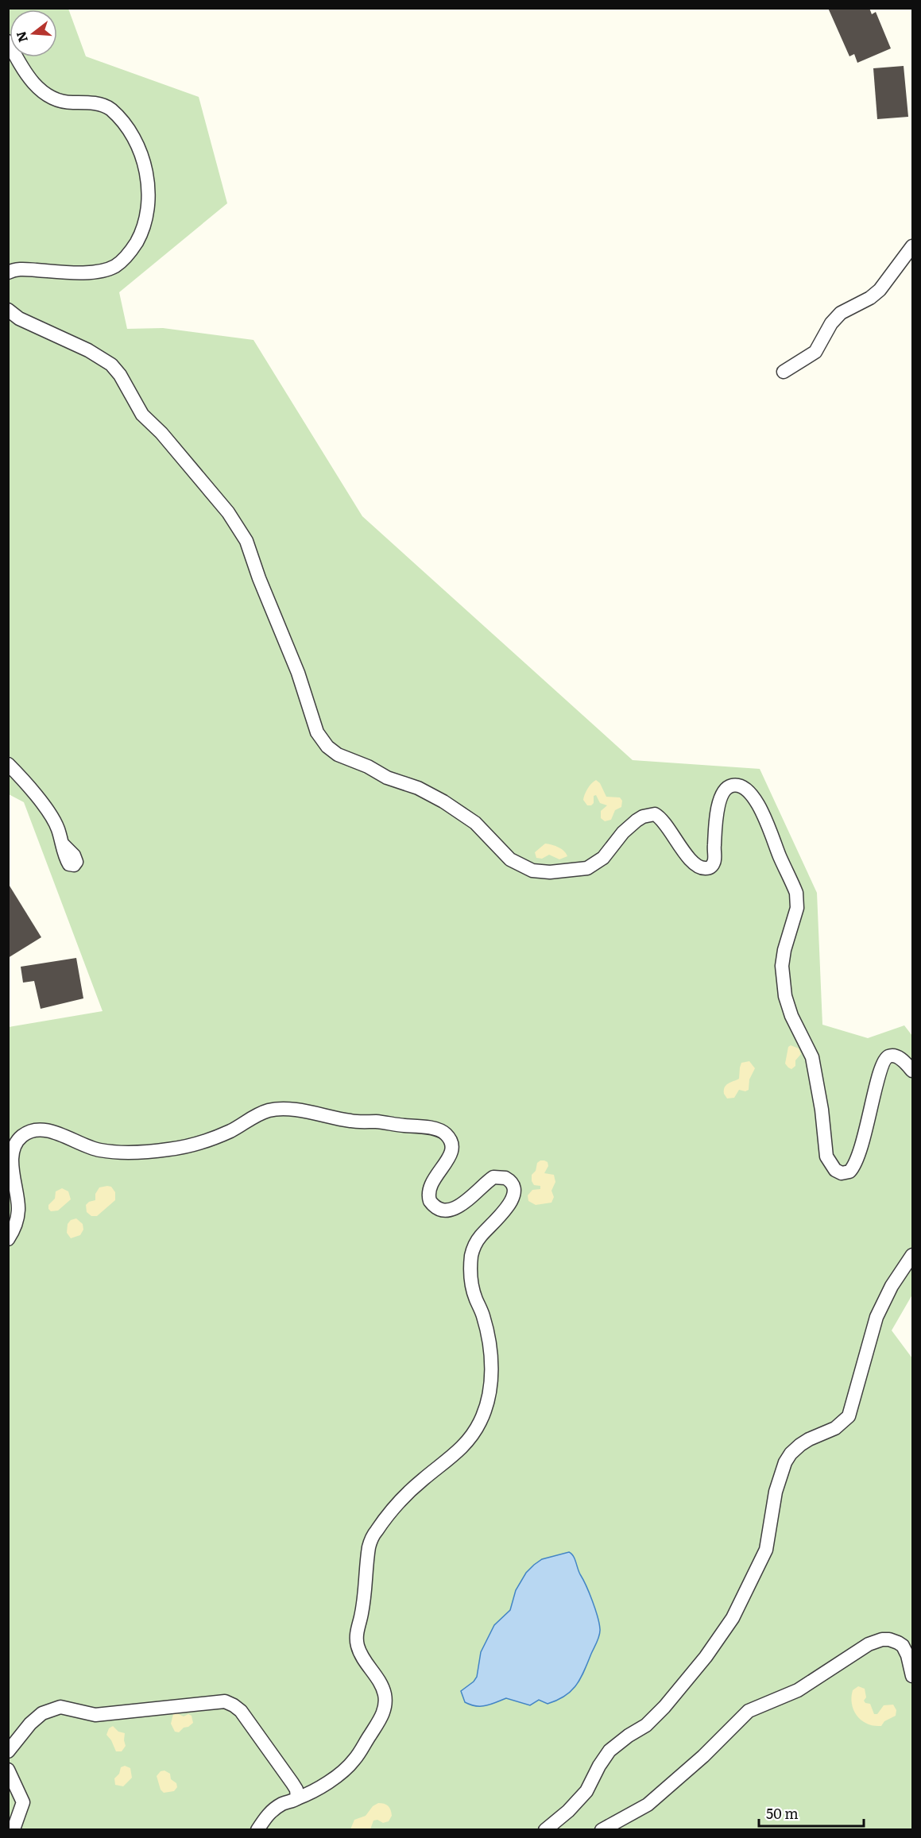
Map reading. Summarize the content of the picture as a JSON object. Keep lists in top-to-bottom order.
{
  "scale_bar": "50 m",
  "north": "left"
}
